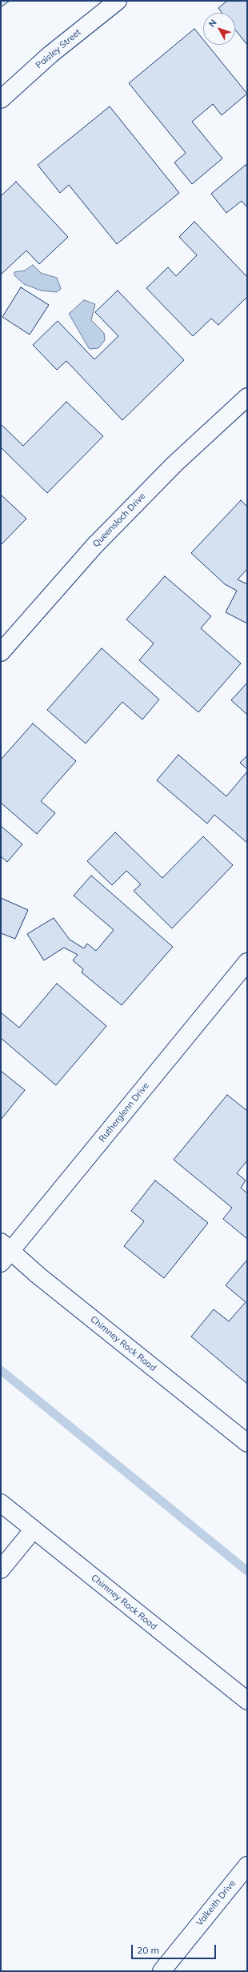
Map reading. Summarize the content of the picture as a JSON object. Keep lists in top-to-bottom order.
{
  "streets": {
    "street": [
      "Paisley Street",
      "Queensloch Drive",
      "Rutherglenn Drive",
      "Chimney Rock Road",
      "Valkeith Drive"
    ]
  },
  "crossings": [
    ["Rutherglenn Drive", "Chimney Rock Road"]
  ],
  "scale_bar": "20 m",
  "north": "top left"
}
